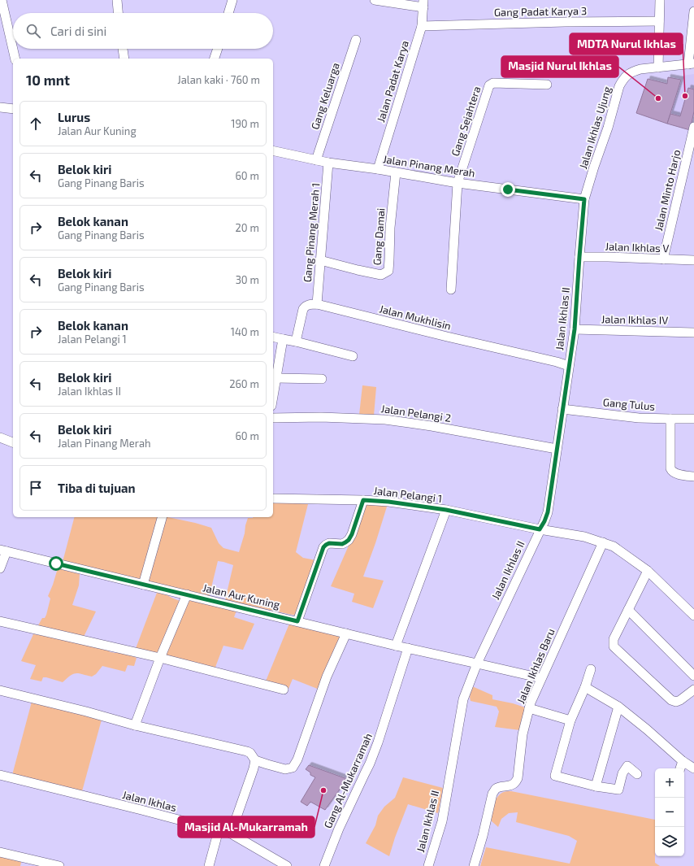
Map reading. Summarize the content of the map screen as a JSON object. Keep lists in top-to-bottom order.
{
  "streets": {
    "street": [
      "Gang Padat Karya 3",
      "Jalan Padat Karya",
      "Gang Keluarga",
      "Gang Sejahtera",
      "Jalan Ikhlas Ujung",
      "Jalan Pinang Merah",
      "Jalan Minto Harjo",
      "Gang Pinang Merah 1",
      "Gang Damai",
      "Jalan Ikhlas V",
      "Jalan Mukhlisin",
      "Jalan Ikhlas II",
      "Jalan Ikhlas IV",
      "Gang Tulus",
      "Jalan Pelangi 2",
      "Jalan Pelangi 1",
      "Jalan Aur Kuning",
      "Jalan Ikhlas Baru",
      "Gang Al-Mukarramah",
      "Jalan Ikhlas"
    ]
  },
  "crossings": [
    ["Gang Padat Karya 3", "Jalan Padat Karya"],
    ["Jalan Padat Karya", "Jalan Pinang Merah"],
    ["Gang Keluarga", "Jalan Pinang Merah"],
    ["Gang Sejahtera", "Jalan Pinang Merah"],
    ["Jalan Ikhlas Ujung", "Jalan Pinang Merah"],
    ["Jalan Ikhlas Ujung", "Jalan Ikhlas II"],
    ["Jalan Pinang Merah", "Gang Pinang Merah 1"],
    ["Jalan Pinang Merah", "Gang Damai"],
    ["Jalan Pinang Merah", "Jalan Ikhlas II"],
    ["Jalan Minto Harjo", "Jalan Ikhlas V"],
    ["Gang Pinang Merah 1", "Gang Damai"],
    ["Gang Pinang Merah 1", "Jalan Mukhlisin"],
    ["Jalan Ikhlas V", "Jalan Ikhlas II"],
    ["Jalan Mukhlisin", "Jalan Ikhlas II"],
    ["Jalan Ikhlas II", "Jalan Ikhlas IV"],
    ["Jalan Ikhlas II", "Gang Tulus"],
    ["Jalan Ikhlas II", "Jalan Pelangi 2"],
    ["Jalan Ikhlas II", "Jalan Pelangi 1"],
    ["Jalan Ikhlas II", "Jalan Aur Kuning"],
    ["Jalan Pelangi 1", "Jalan Ikhlas Baru"],
    ["Jalan Aur Kuning", "Jalan Ikhlas Baru"],
    ["Jalan Aur Kuning", "Gang Al-Mukarramah"]
  ],
  "places": ["MDTA Nurul Ikhlas", "Masjid Nurul Ikhlas", "Masjid Al-Mukarramah"],
  "page": {
    "search": "Cari di sini",
    "heading": ["10 mnt", "Jalan kaki · 760 m"],
    "list": [
      ["Lurus", "Jalan Aur Kuning", "190 m"],
      ["Belok kiri", "Gang Pinang Baris", "60 m"],
      ["Belok kanan", "Gang Pinang Baris", "20 m"],
      ["Belok kiri", "Gang Pinang Baris", "30 m"],
      ["Belok kanan", "Jalan Pelangi 1", "140 m"],
      ["Belok kiri", "Jalan Ikhlas II", "260 m"],
      ["Belok kiri", "Jalan Pinang Merah", "60 m"],
      "Tiba di tujuan"
    ],
    "map_buttons": ["+", "−"]
  }
}
